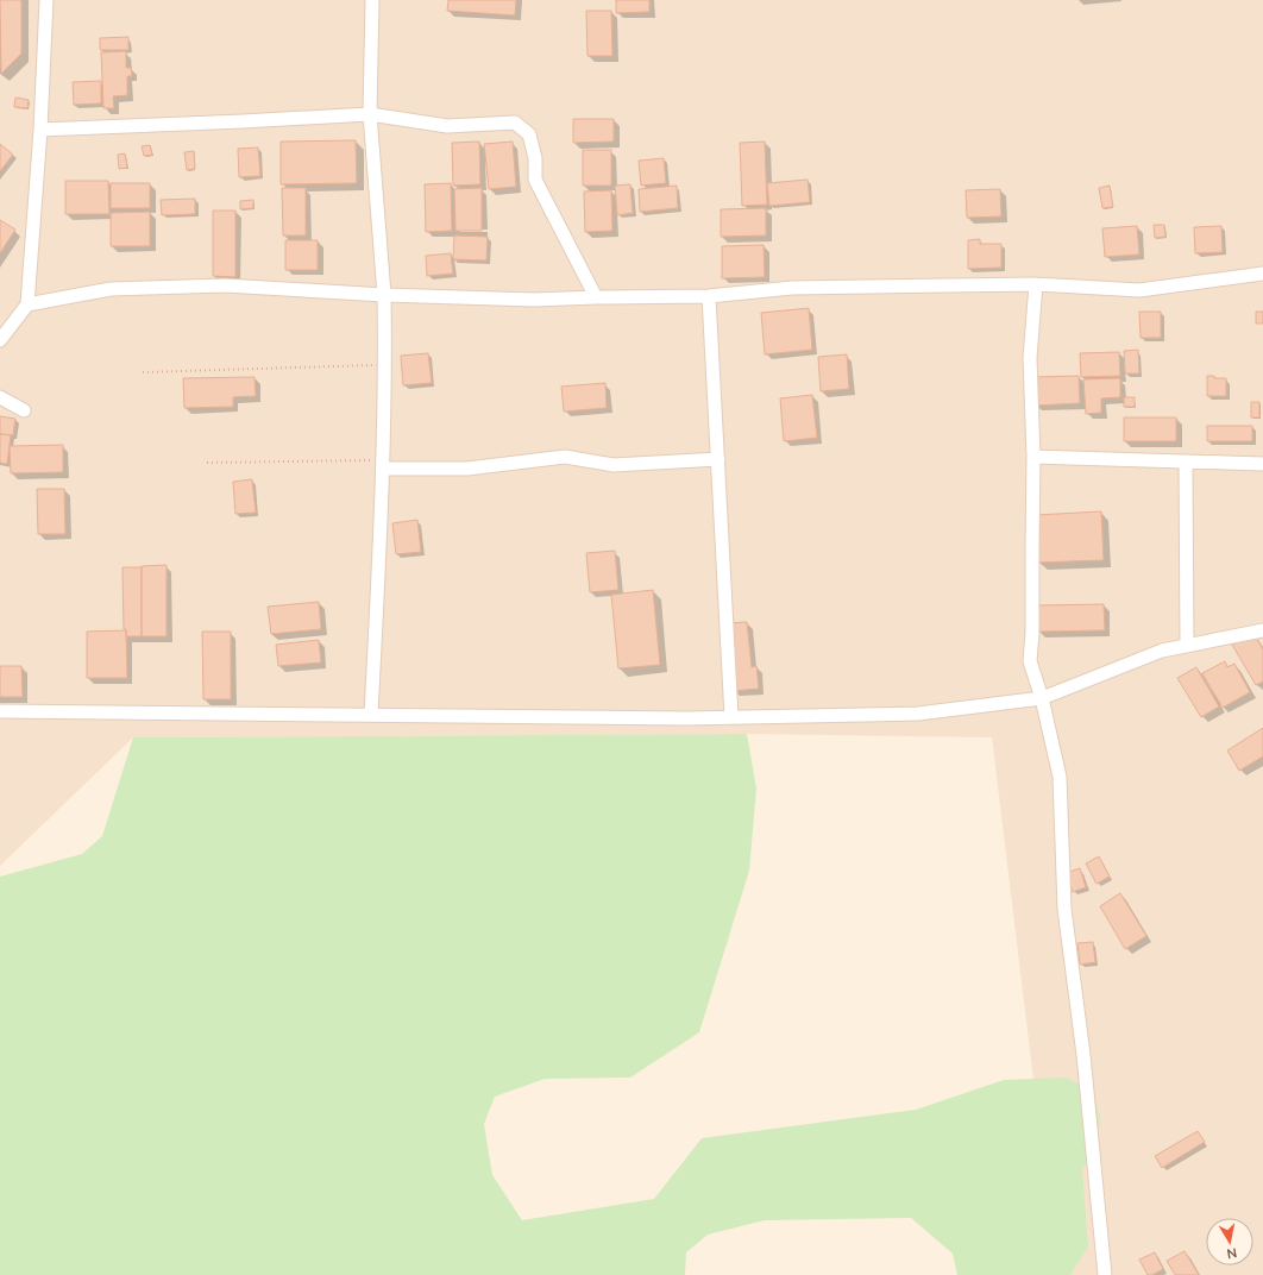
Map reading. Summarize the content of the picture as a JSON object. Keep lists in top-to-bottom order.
{
  "north": "bottom"
}
